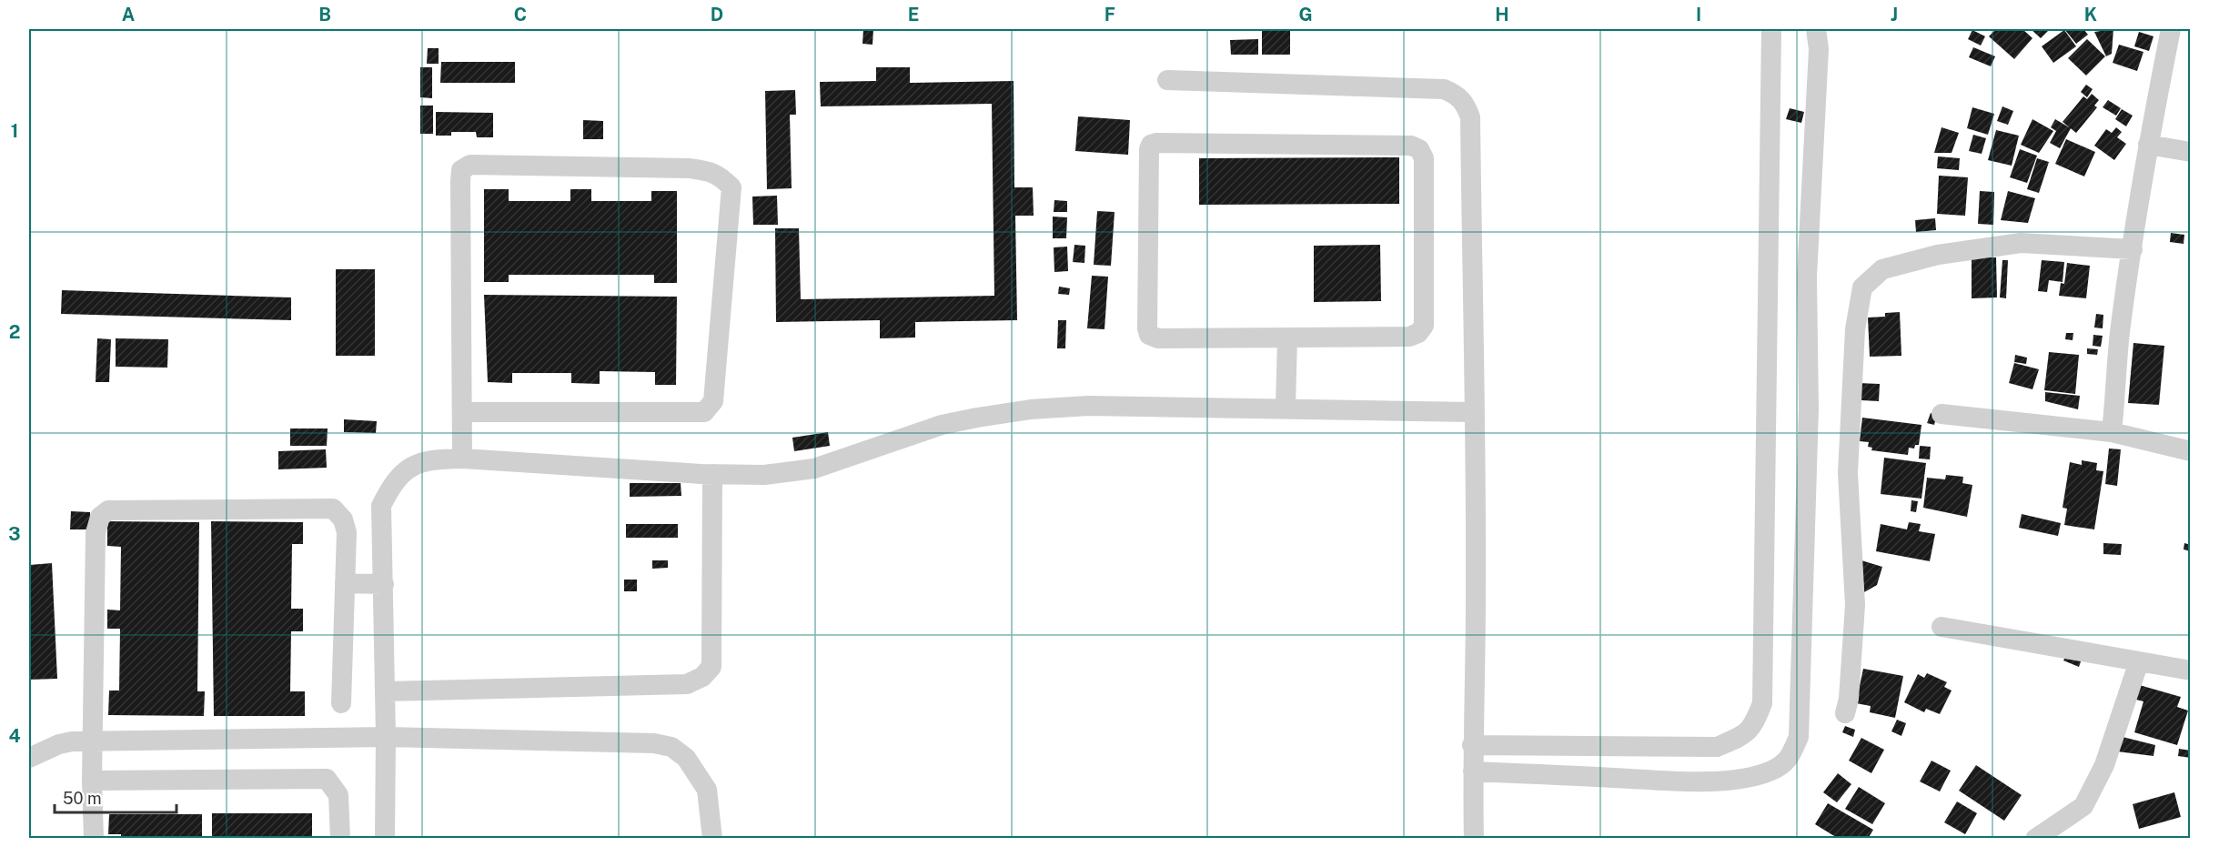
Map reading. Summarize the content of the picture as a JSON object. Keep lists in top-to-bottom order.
{
  "scale_bar": "50 m",
  "grid": {
    "columns": [
      "A",
      "B",
      "C",
      "D",
      "E",
      "F",
      "G",
      "H",
      "I",
      "J",
      "K"
    ],
    "rows": [
      "1",
      "2",
      "3",
      "4"
    ]
  }
}
